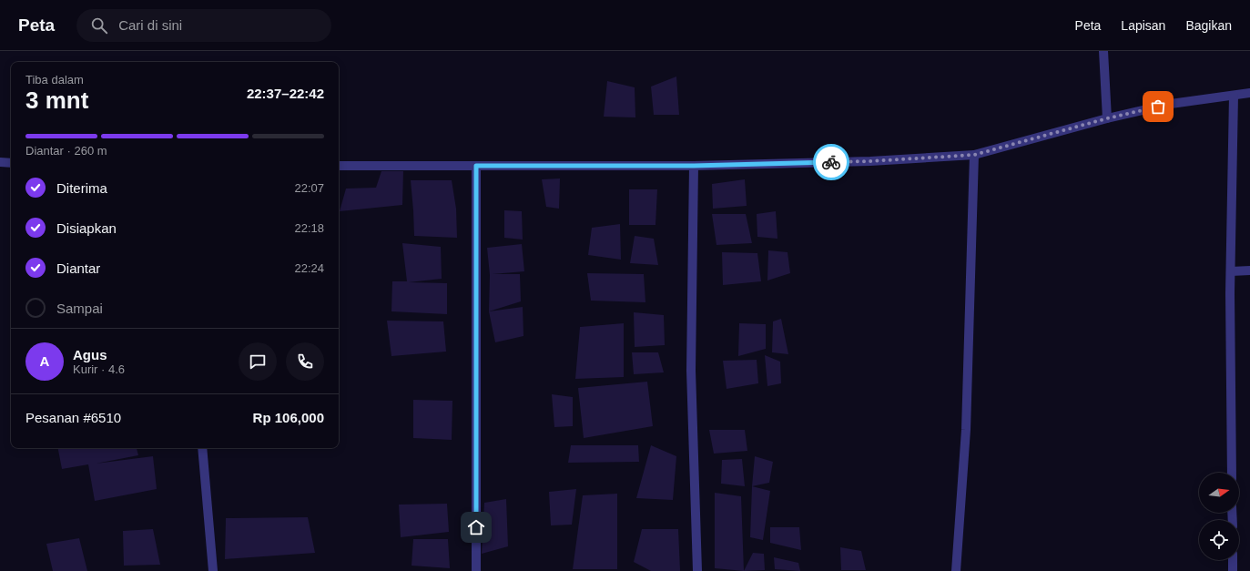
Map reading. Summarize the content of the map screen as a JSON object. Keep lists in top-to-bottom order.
{
  "north": "right",
  "page": {
    "header": "Peta",
    "search": "Cari di sini",
    "nav": ["Peta", "Lapisan", "Bagikan"],
    "heading": ["3 mnt", "Tiba dalam", "22:37–22:42"],
    "panel": [
      "Agus",
      "Kurir · 4.6",
      "Pesanan #6510",
      "Rp 106,000"
    ],
    "bar": "Diantar · 260 m",
    "list": [
      ["Diterima", "22:07"],
      ["Disiapkan", "22:18"],
      ["Diantar", "22:24"],
      "Sampai"
    ],
    "round": "A"
  }
}
